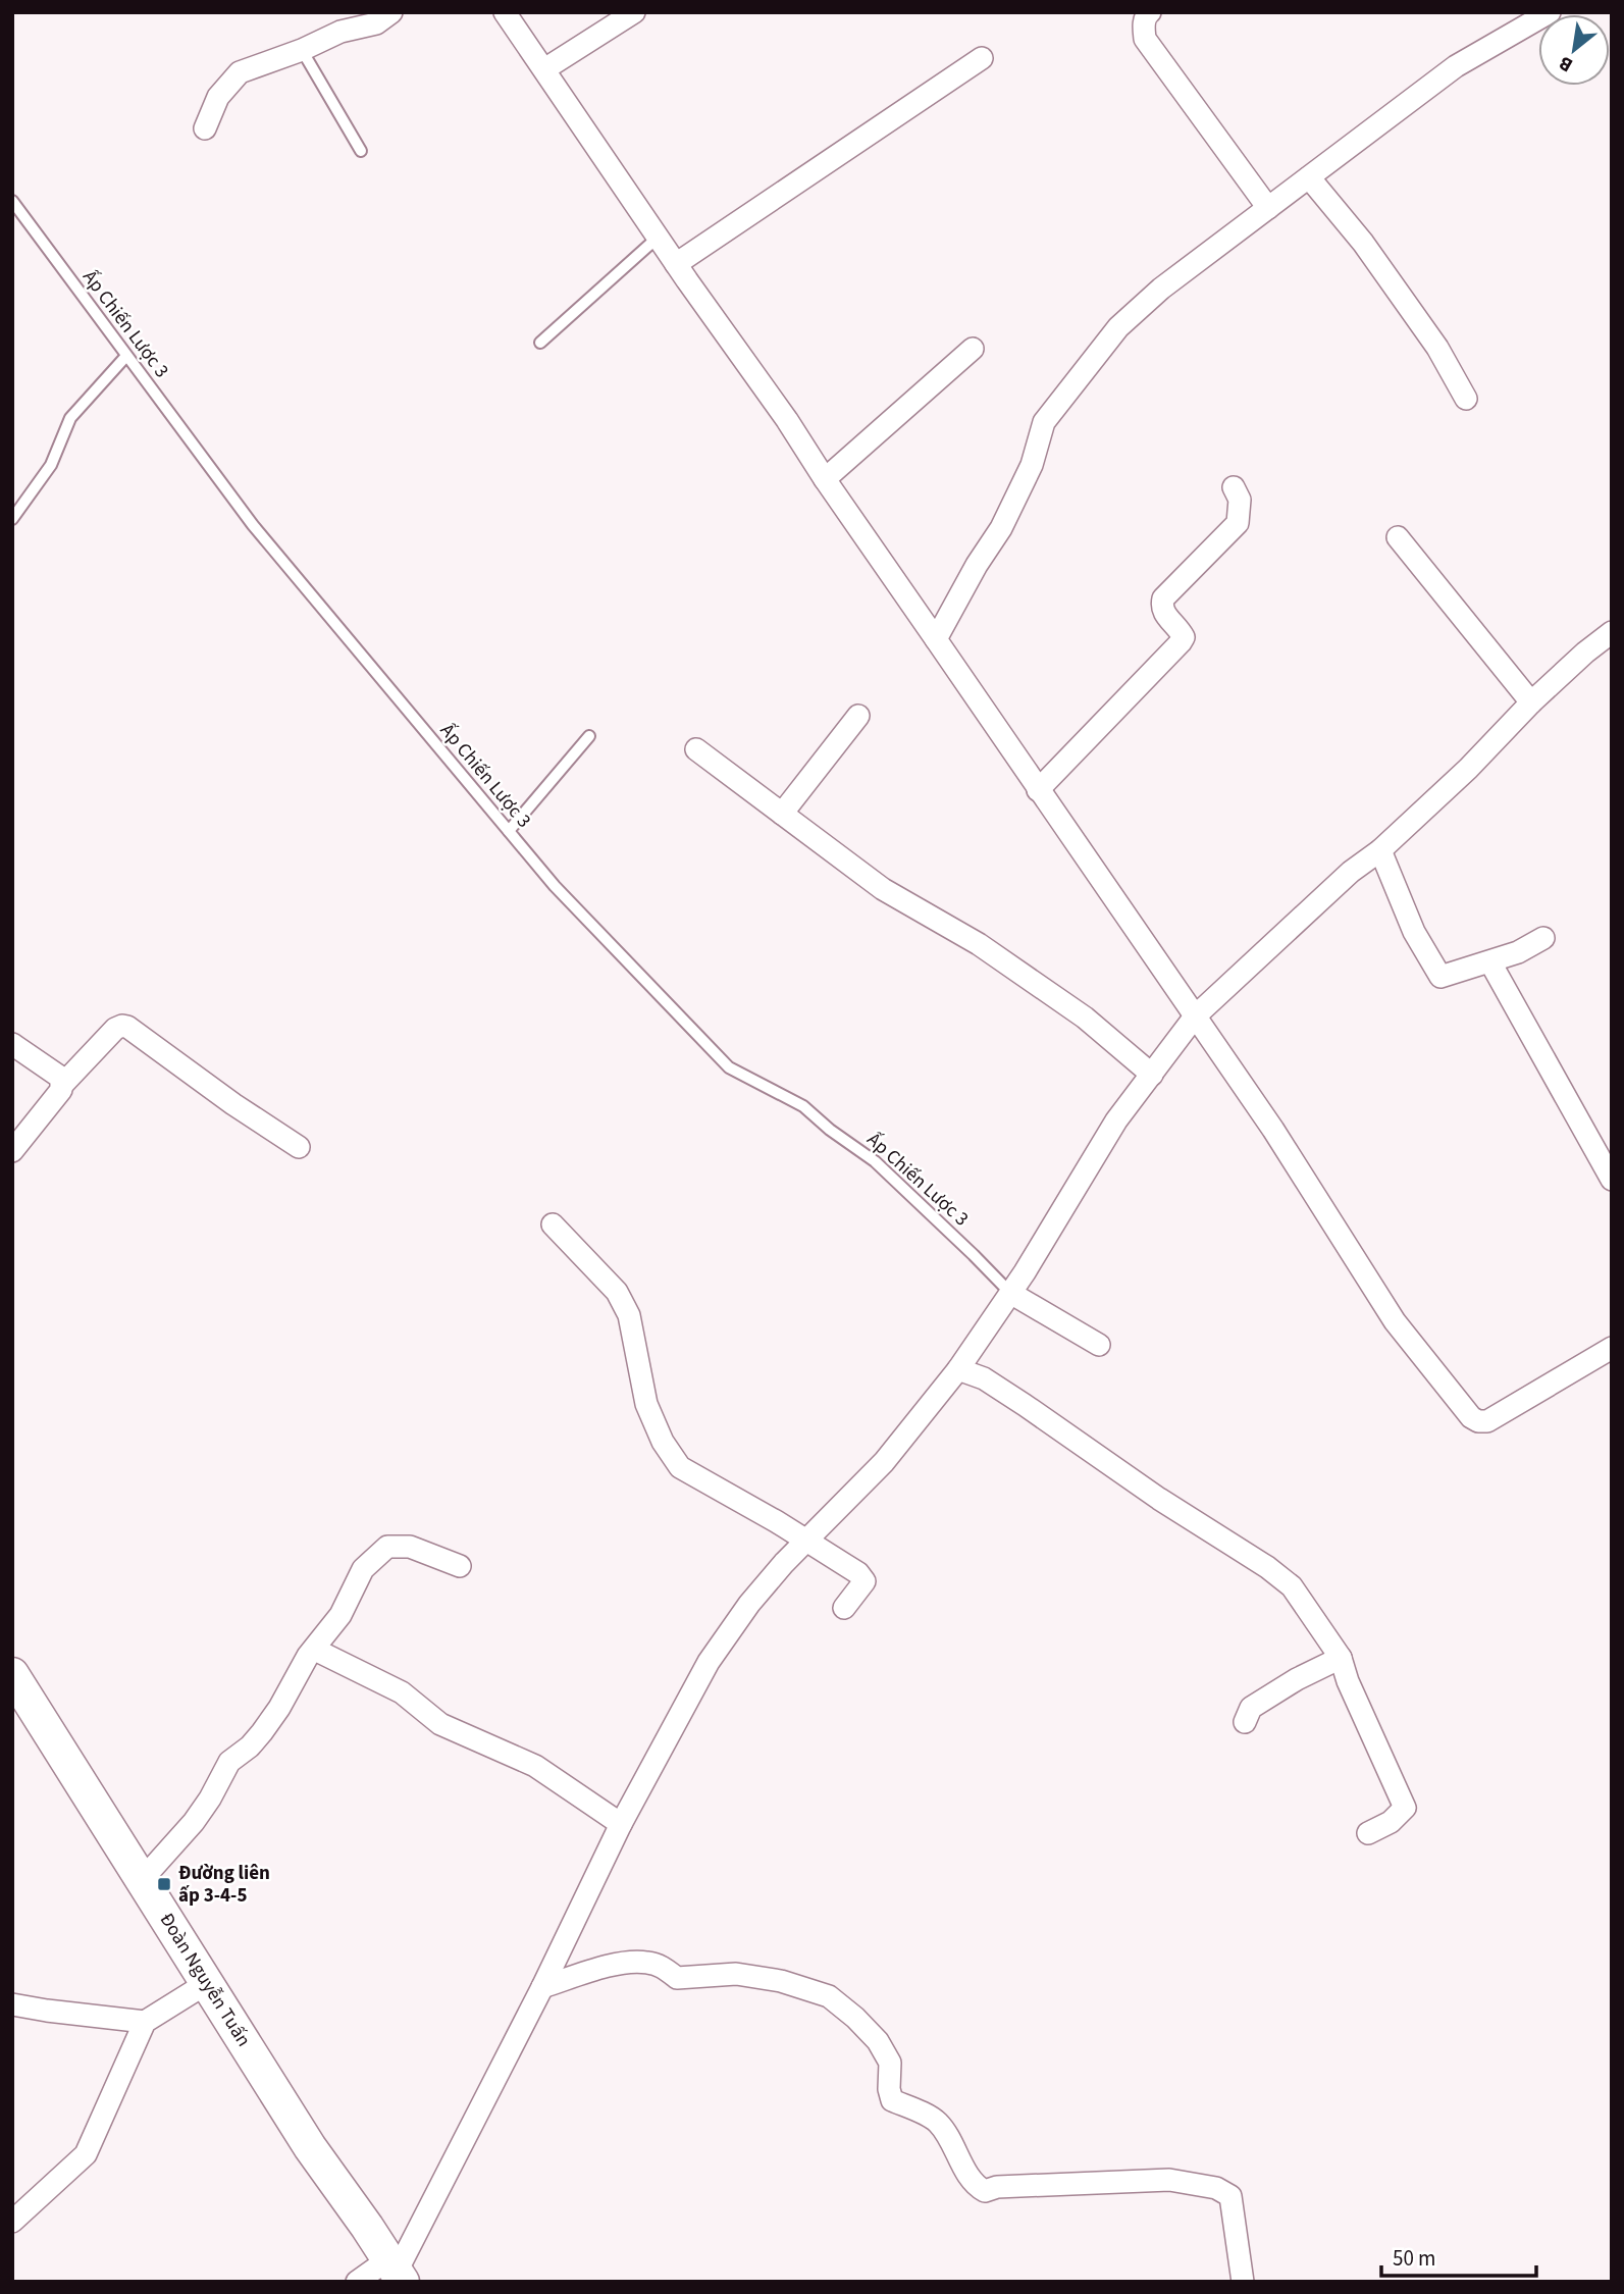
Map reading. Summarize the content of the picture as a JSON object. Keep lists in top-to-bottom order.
{
  "streets": {
    "main road": ["Đoàn Nguyễn Tuấn"],
    "lane": ["Ấp Chiến Lược 3"]
  },
  "places": {
    "transit": ["Đường liên ấp 3-4-5"]
  },
  "scale_bar": "50 m",
  "north": "bottom left"
}
